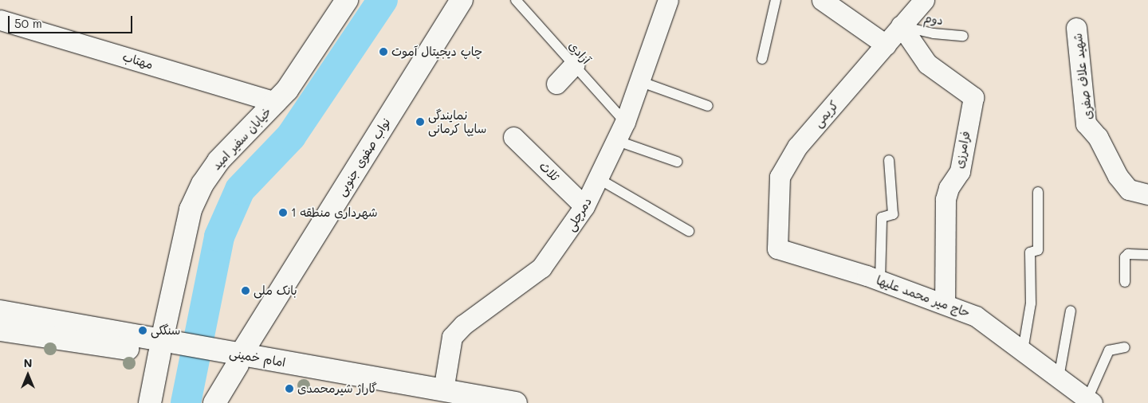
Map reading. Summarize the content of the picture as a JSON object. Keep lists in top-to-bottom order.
{
  "streets": {
    "main road": ["خیابان سفیر امید", "نواب صفوی جنوبی", "امام خمینی"],
    "street": [
      "مهتاب",
      "شهید علاف صفری",
      "کریمی",
      "فرامرزی",
      "ثلاث",
      "دمرچلی",
      "حاج میر محمد علیها"
    ],
    "lane": ["دوم", "آزادی"]
  },
  "crossings": [
    ["دوم", "کریمی"],
    ["دوم", "فرامرزی"],
    ["آزادی", "دمرچلی"],
    ["مهتاب", "خیابان سفیر امید"],
    ["کریمی", "فرامرزی"],
    ["کریمی", "حاج میر محمد علیها"],
    ["خیابان سفیر امید", "امام خمینی"],
    ["فرامرزی", "حاج میر محمد علیها"],
    ["نواب صفوی جنوبی", "امام خمینی"],
    ["ثلاث", "دمرچلی"],
    ["دمرچلی", "امام خمینی"]
  ],
  "places": [
    "چاپ دیجیتال آموت",
    "نمایندگی سایپا کرمانی",
    "شهرداری منطقه 1",
    "بانک ملی",
    "سنگکی",
    "گاراژ شیرمحمدی"
  ],
  "scale_bar": "50 m",
  "north": "top"
}
